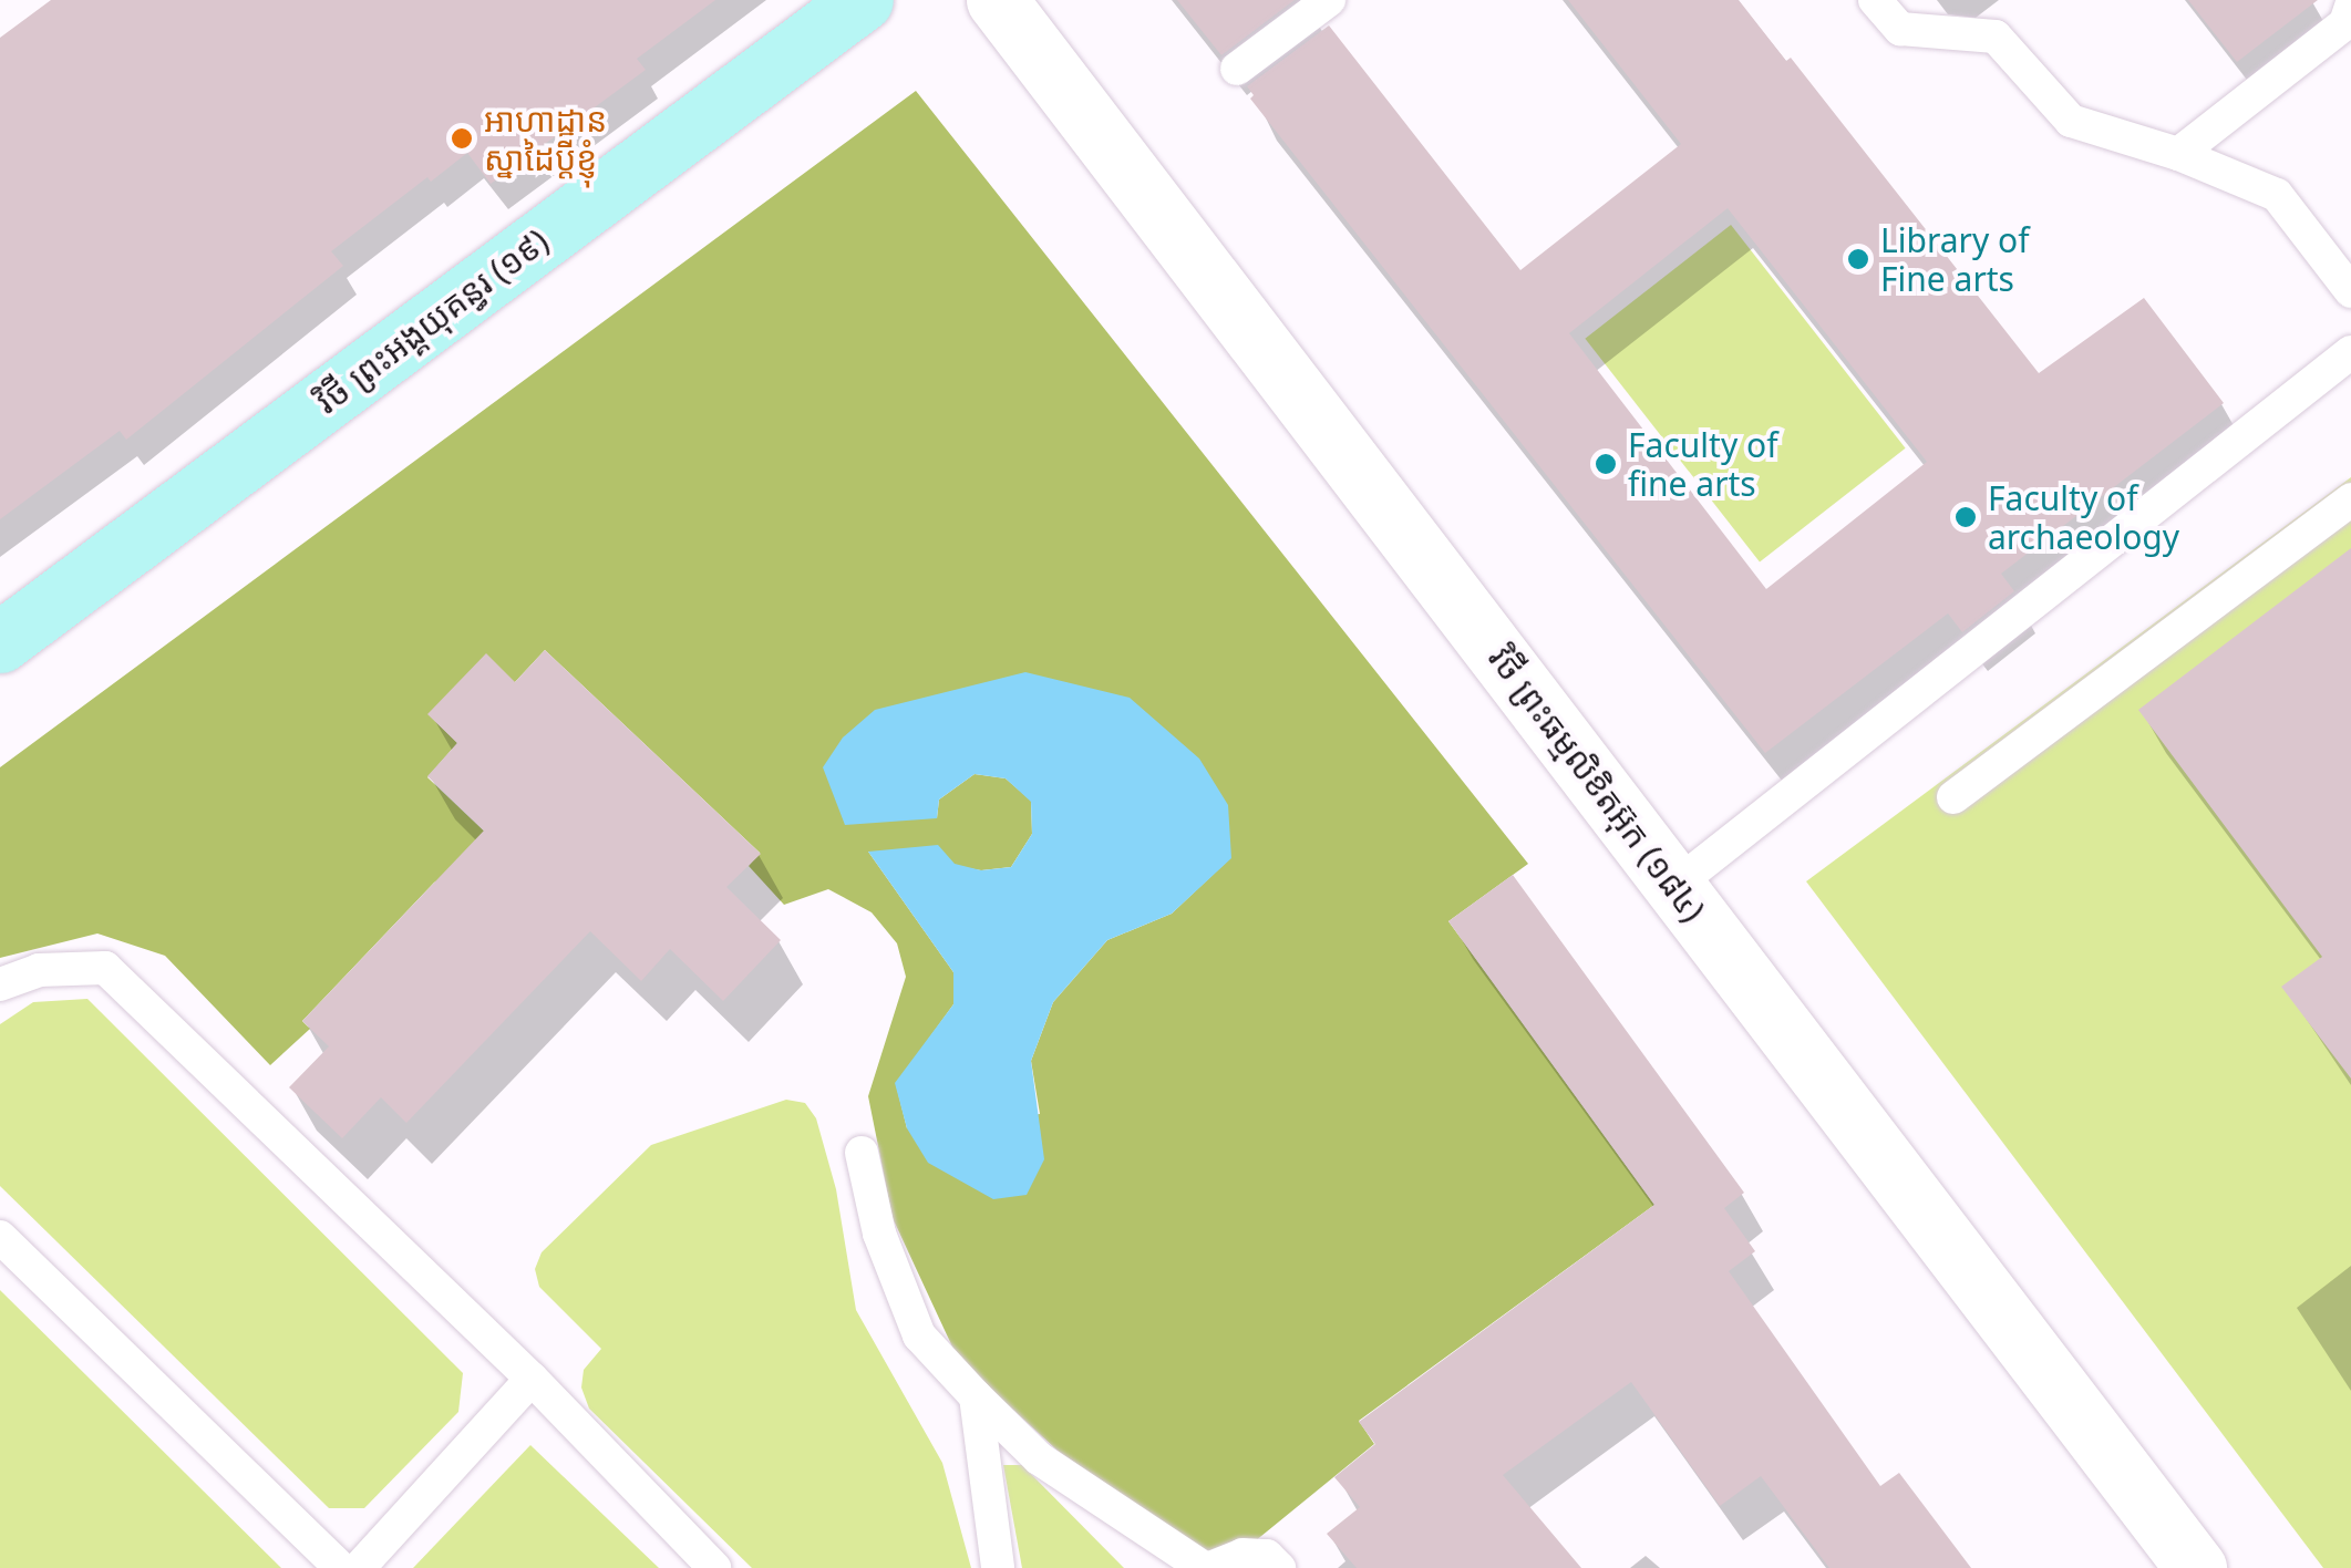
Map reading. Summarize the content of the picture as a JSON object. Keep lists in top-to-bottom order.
{
  "streets": {
    "street": ["វិថី ព្រះអង្គយុគន្ធរ (១៩)", "វិថី ព្រះធម្មលិខិតអ៊ុក (១៨៤)"]
  },
  "places": [
    "អាហាដ្ឋាន ស្នាដៃប្ដីខ្ញុំ",
    "Library of Fine arts",
    "Faculty of fine arts",
    "Faculty of archaeology"
  ]
}
